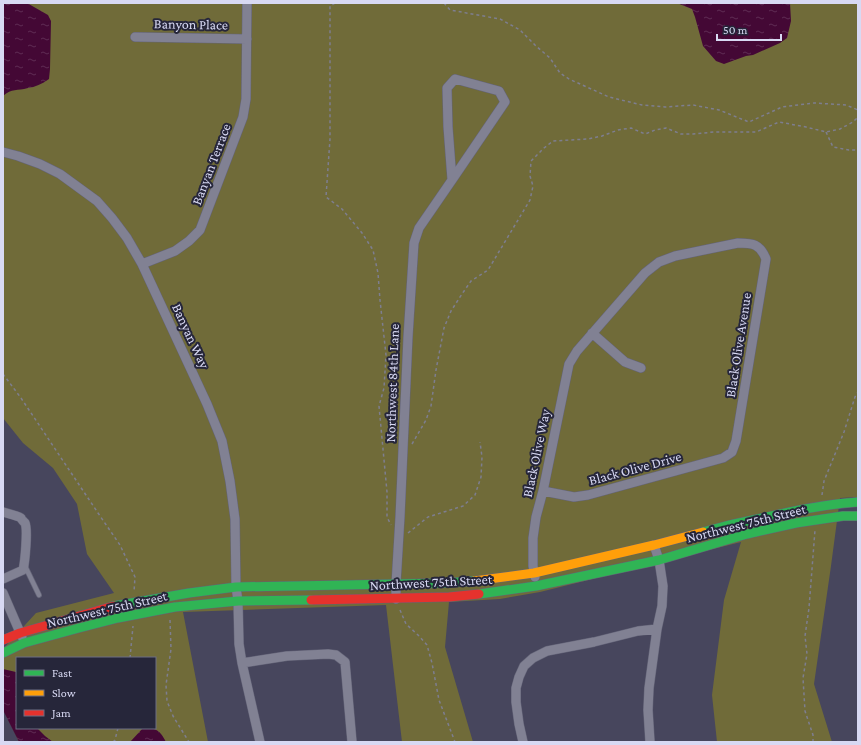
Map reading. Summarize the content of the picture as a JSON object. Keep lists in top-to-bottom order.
{
  "streets": {
    "street": [
      "Banyon Place",
      "Banyan Terrace",
      "Banyan Way",
      "Black Olive Avenue",
      "Northwest 84th Lane",
      "Black Olive Way",
      "Black Olive Drive",
      "Northwest 75th Street"
    ]
  },
  "crossings": [
    ["Banyon Place", "Banyan Terrace"],
    ["Banyan Terrace", "Banyan Way"],
    ["Banyan Way", "Northwest 75th Street"],
    ["Black Olive Avenue", "Black Olive Way"],
    ["Black Olive Avenue", "Black Olive Drive"],
    ["Northwest 84th Lane", "Northwest 75th Street"],
    ["Black Olive Way", "Black Olive Drive"],
    ["Black Olive Way", "Northwest 75th Street"]
  ],
  "legend": ["Fast", "Slow", "Jam"],
  "scale_bar": "50 m"
}
